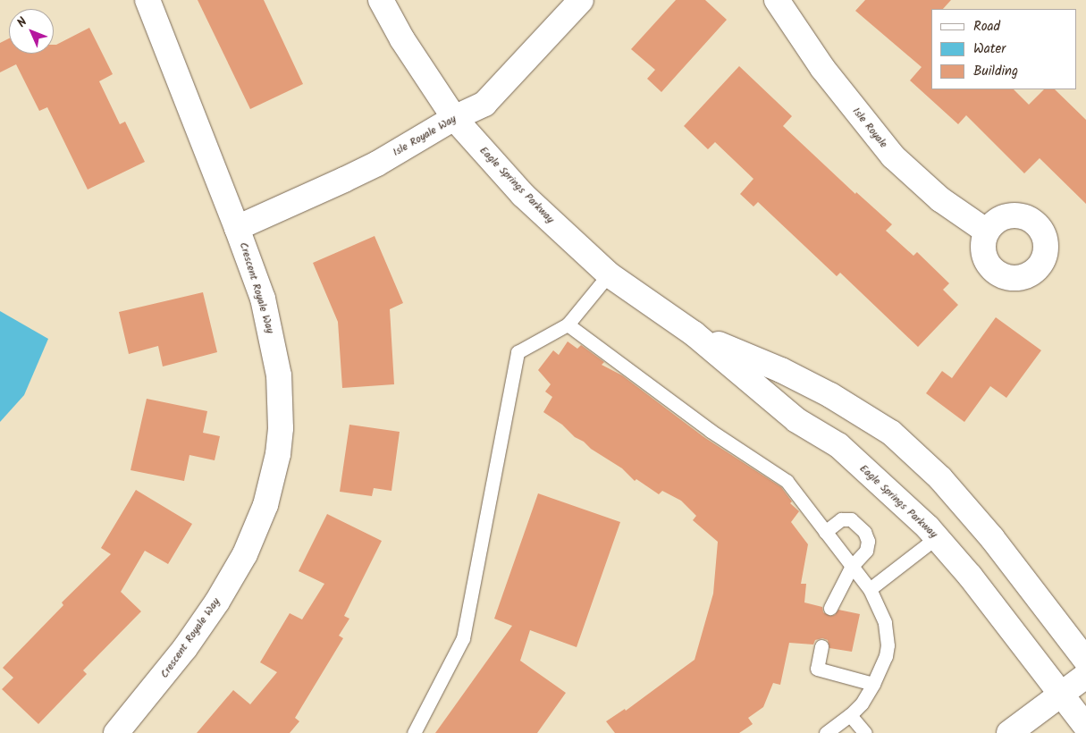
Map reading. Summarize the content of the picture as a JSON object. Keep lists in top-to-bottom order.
{
  "streets": {
    "street": [
      "Isle Royale",
      "Isle Royale Way",
      "Eagle Springs Parkway",
      "Crescent Royale Way"
    ]
  },
  "crossings": [
    ["Isle Royale Way", "Eagle Springs Parkway"],
    ["Isle Royale Way", "Crescent Royale Way"]
  ],
  "legend": ["Road", "Water", "Building"],
  "north": "top left"
}
